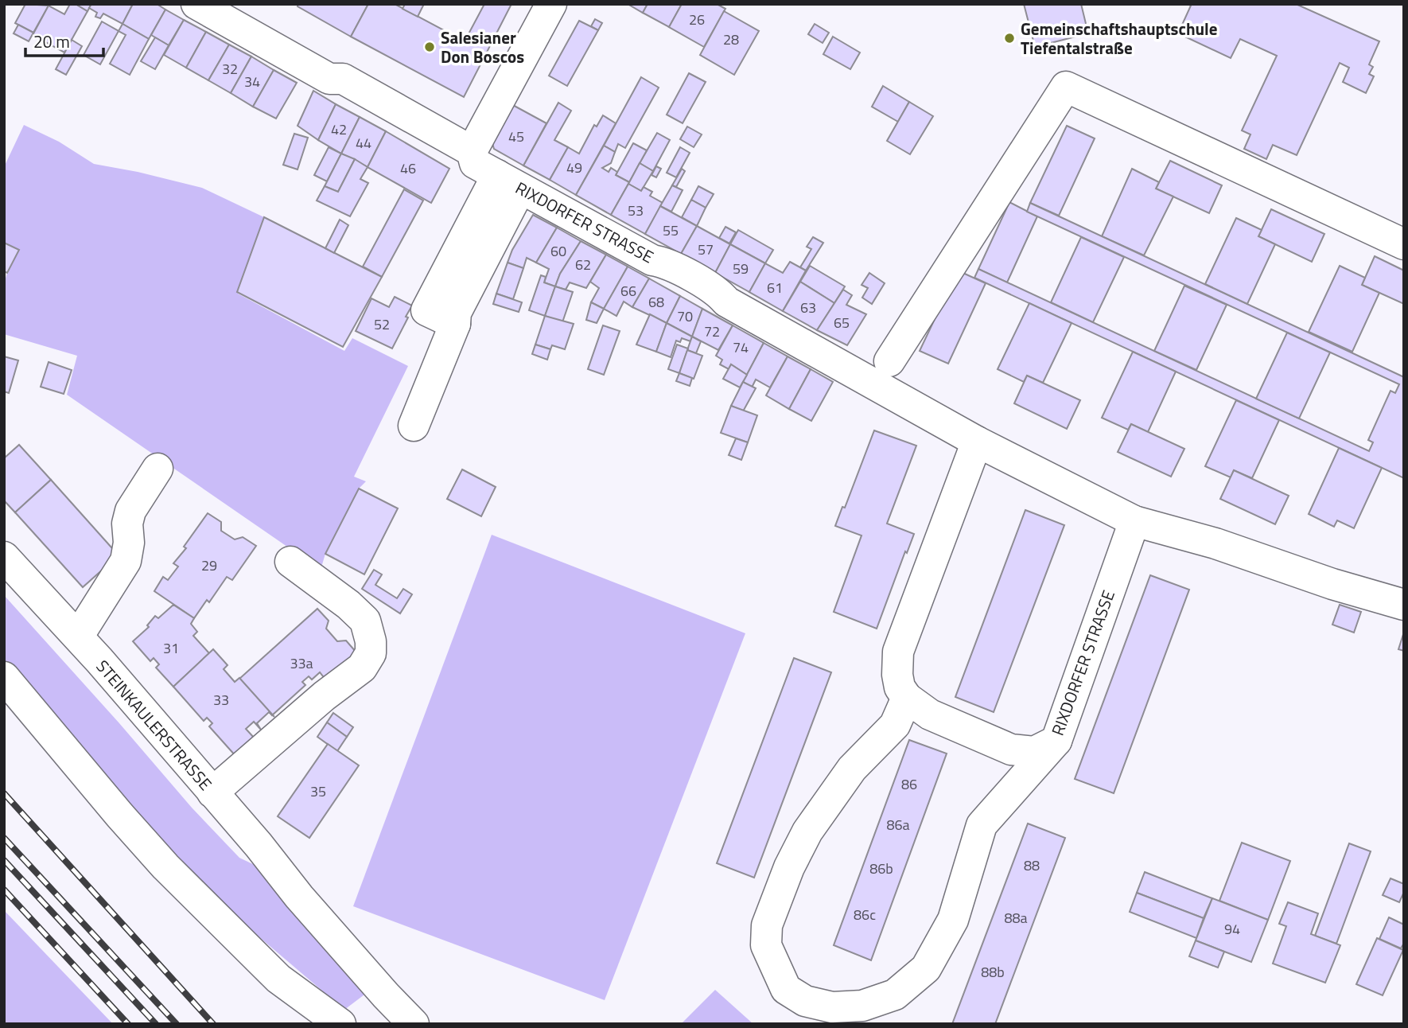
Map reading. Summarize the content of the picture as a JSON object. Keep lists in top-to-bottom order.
{
  "streets": {
    "street": ["RIXDORFER STRASSE", "STEINKAULERSTRASSE"]
  },
  "places": ["Gemeinschaftshauptschule Tiefentalstraße", "Salesianer Don Boscos"],
  "house_numbers": [
    "26",
    "28",
    "32",
    "34",
    "42",
    "45",
    "44",
    "49",
    "46",
    "53",
    "55",
    "57",
    "60",
    "62",
    "59",
    "61",
    "66",
    "68",
    "63",
    "70",
    "65",
    "52",
    "72",
    "74",
    "29",
    "31",
    "33a",
    "33",
    "86",
    "35",
    "86a",
    "88",
    "86b",
    "86c",
    "88a",
    "94",
    "88b"
  ],
  "scale_bar": "20 m"
}
